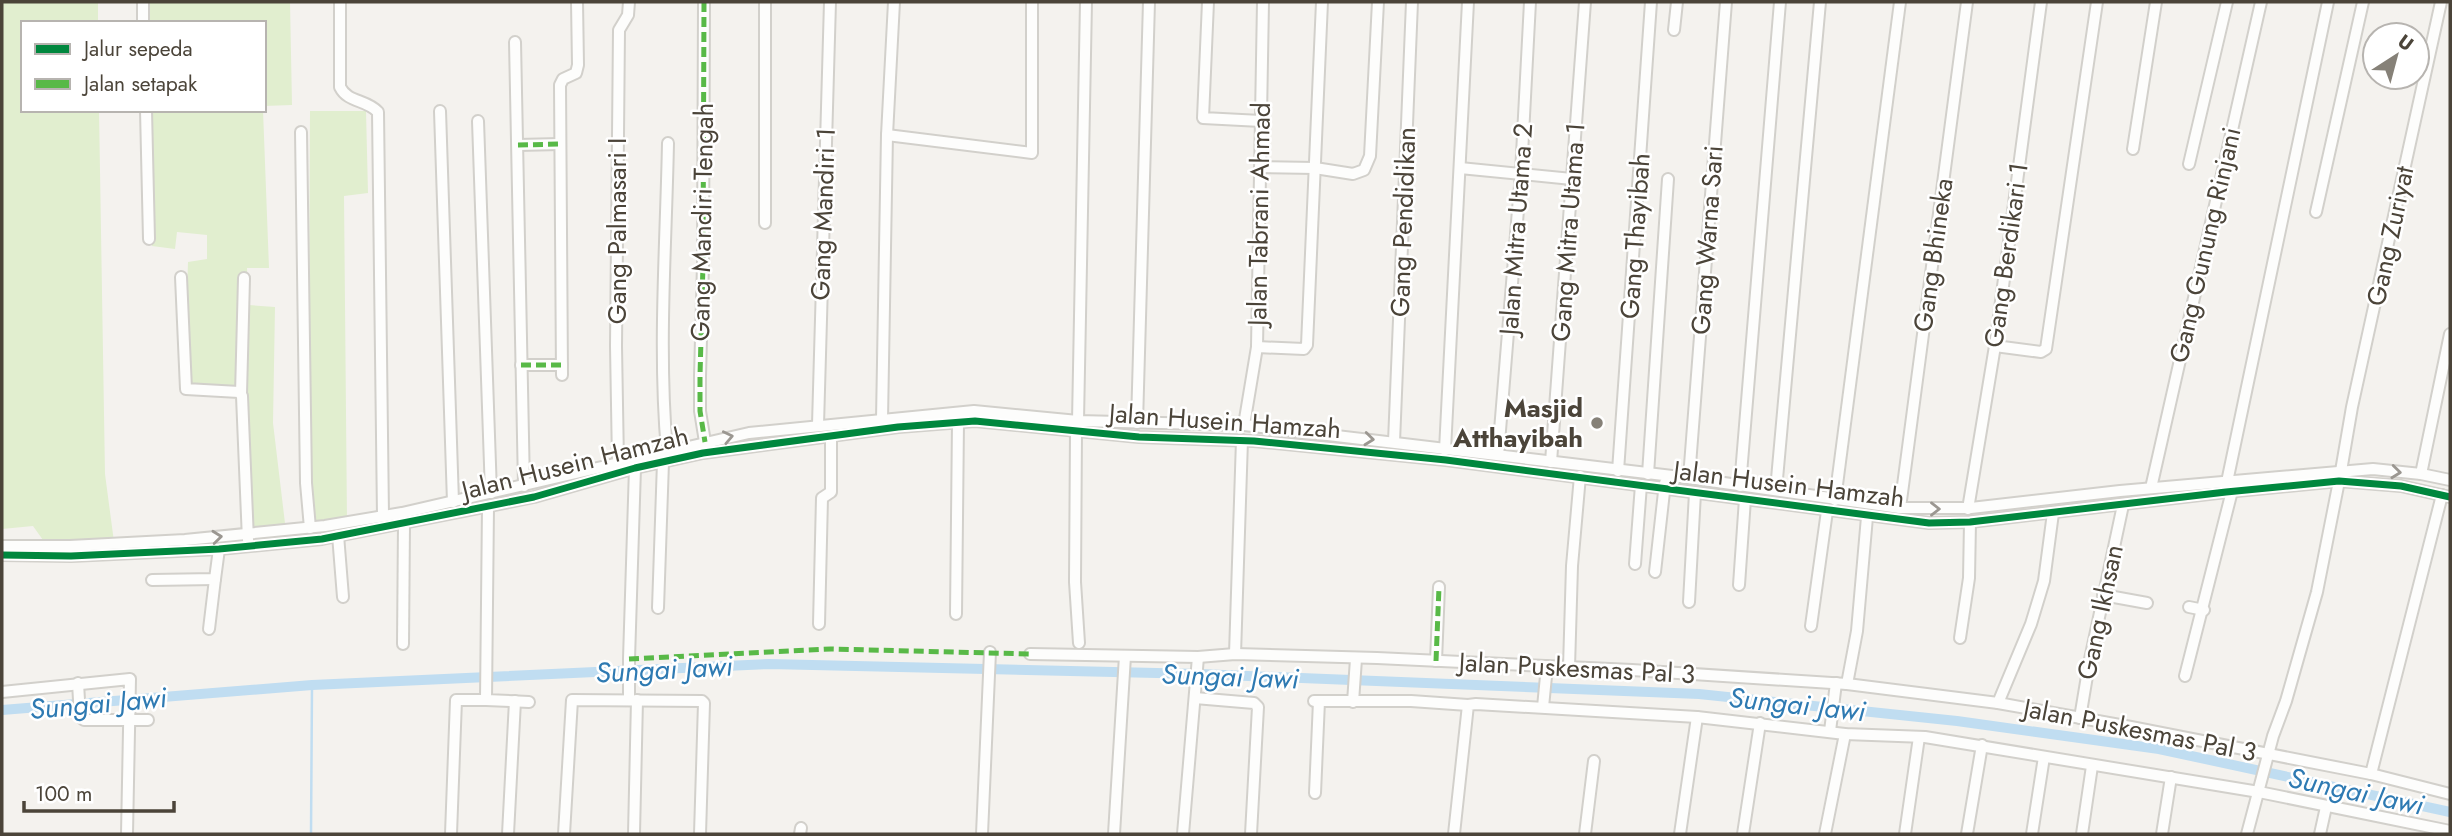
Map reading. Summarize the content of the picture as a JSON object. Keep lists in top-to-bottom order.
{
  "streets": {
    "street": [
      "Gang Mandiri 1",
      "Jalan Tabrani Ahmad",
      "Gang Mandiri Tengah",
      "Gang Pendidikan",
      "Jalan Mitra Utama 2",
      "Gang Palmasari I",
      "Gang Mitra Utama 1",
      "Gang Thayibah",
      "Gang Zuriyat",
      "Gang Warna Sari",
      "Gang Gunung Rinjani",
      "Gang Bhineka",
      "Gang Berdikari 1",
      "Jalan Husein Hamzah",
      "Gang Ikhsan",
      "Jalan Puskesmas Pal 3"
    ]
  },
  "crossings": [
    ["Gang Mandiri 1", "Jalan Husein Hamzah"],
    ["Jalan Tabrani Ahmad", "Jalan Husein Hamzah"],
    ["Gang Mandiri Tengah", "Jalan Husein Hamzah"],
    ["Gang Pendidikan", "Jalan Husein Hamzah"],
    ["Jalan Mitra Utama 2", "Jalan Husein Hamzah"],
    ["Gang Palmasari I", "Jalan Husein Hamzah"],
    ["Gang Mitra Utama 1", "Jalan Husein Hamzah"],
    ["Gang Thayibah", "Jalan Husein Hamzah"],
    ["Gang Zuriyat", "Jalan Husein Hamzah"],
    ["Gang Zuriyat", "Jalan Puskesmas Pal 3"],
    ["Gang Warna Sari", "Jalan Husein Hamzah"],
    ["Gang Gunung Rinjani", "Jalan Husein Hamzah"],
    ["Gang Bhineka", "Jalan Husein Hamzah"],
    ["Gang Berdikari 1", "Jalan Husein Hamzah"],
    ["Jalan Husein Hamzah", "Gang Ikhsan"],
    ["Gang Ikhsan", "Jalan Puskesmas Pal 3"]
  ],
  "water": ["Sungai Jawi"],
  "places": ["Masjid Atthayibah"],
  "legend": ["Jalur sepeda", "Jalan setapak"],
  "scale_bar": "100 m",
  "north": "top right"
}
